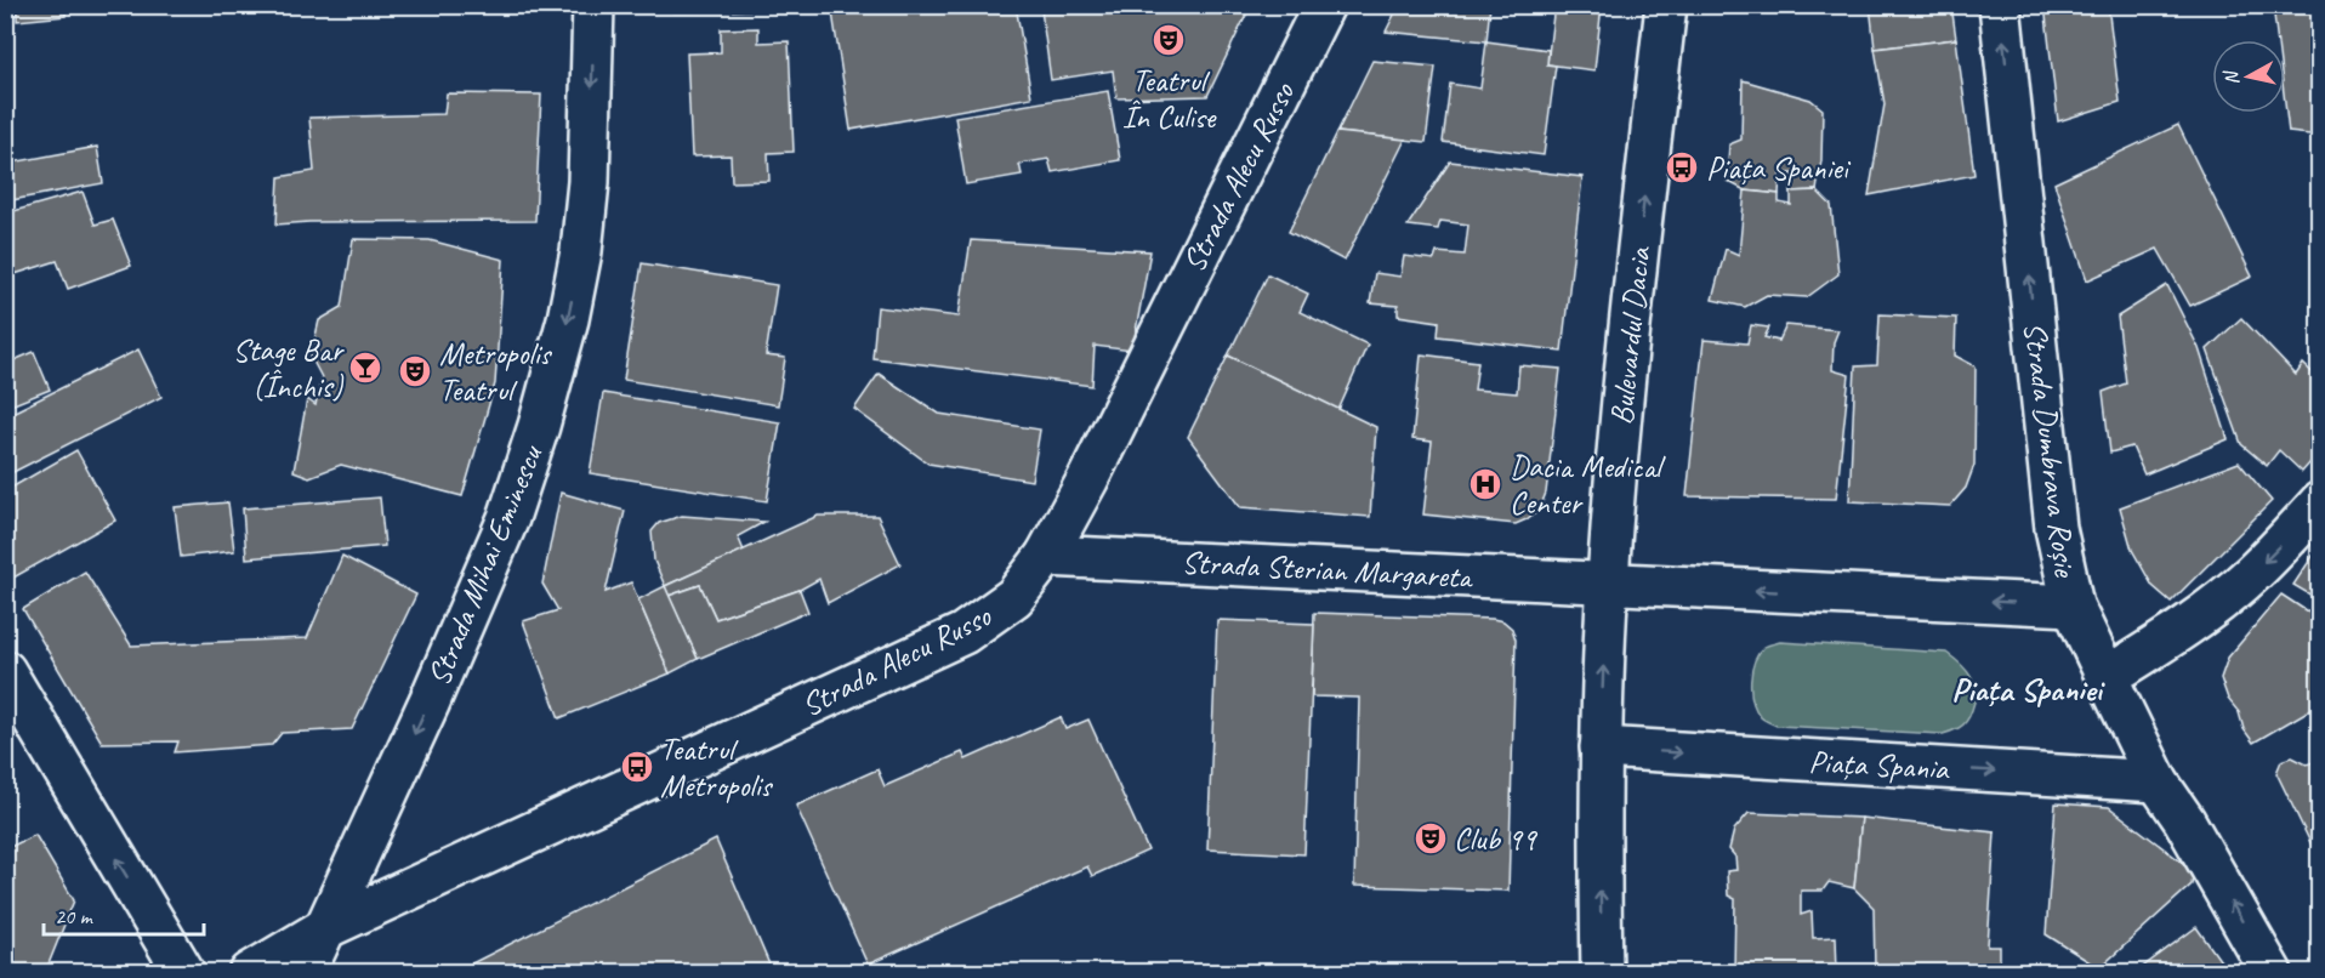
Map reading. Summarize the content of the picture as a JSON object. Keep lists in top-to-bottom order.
{
  "streets": {
    "street": [
      "Strada Alecu Russo",
      "Bulevardul Dacia",
      "Strada Dumbrava Roșie",
      "Strada Mihai Eminescu",
      "Strada Sterian Margareta",
      "Piața Spania"
    ]
  },
  "crossings": [
    ["Strada Alecu Russo", "Strada Mihai Eminescu"],
    ["Strada Alecu Russo", "Strada Sterian Margareta"],
    ["Bulevardul Dacia", "Strada Sterian Margareta"],
    ["Bulevardul Dacia", "Piața Spania"],
    ["Strada Dumbrava Roșie", "Piața Spania"]
  ],
  "one_way": ["Bulevardul Dacia", "Strada Dumbrava Roșie", "Strada Mihai Eminescu"],
  "districts": ["Piața Spaniei"],
  "places": {
    "theatre": ["Teatrul În Culise", "Metropolis Teatrul", "Club 99"],
    "bus stop": ["Piața Spaniei", "Teatrul Metropolis"],
    "bar": ["Stage Bar (Închis)"],
    "hospital": ["Dacia Medical Center"]
  },
  "scale_bar": "20 m",
  "north": "left"
}
